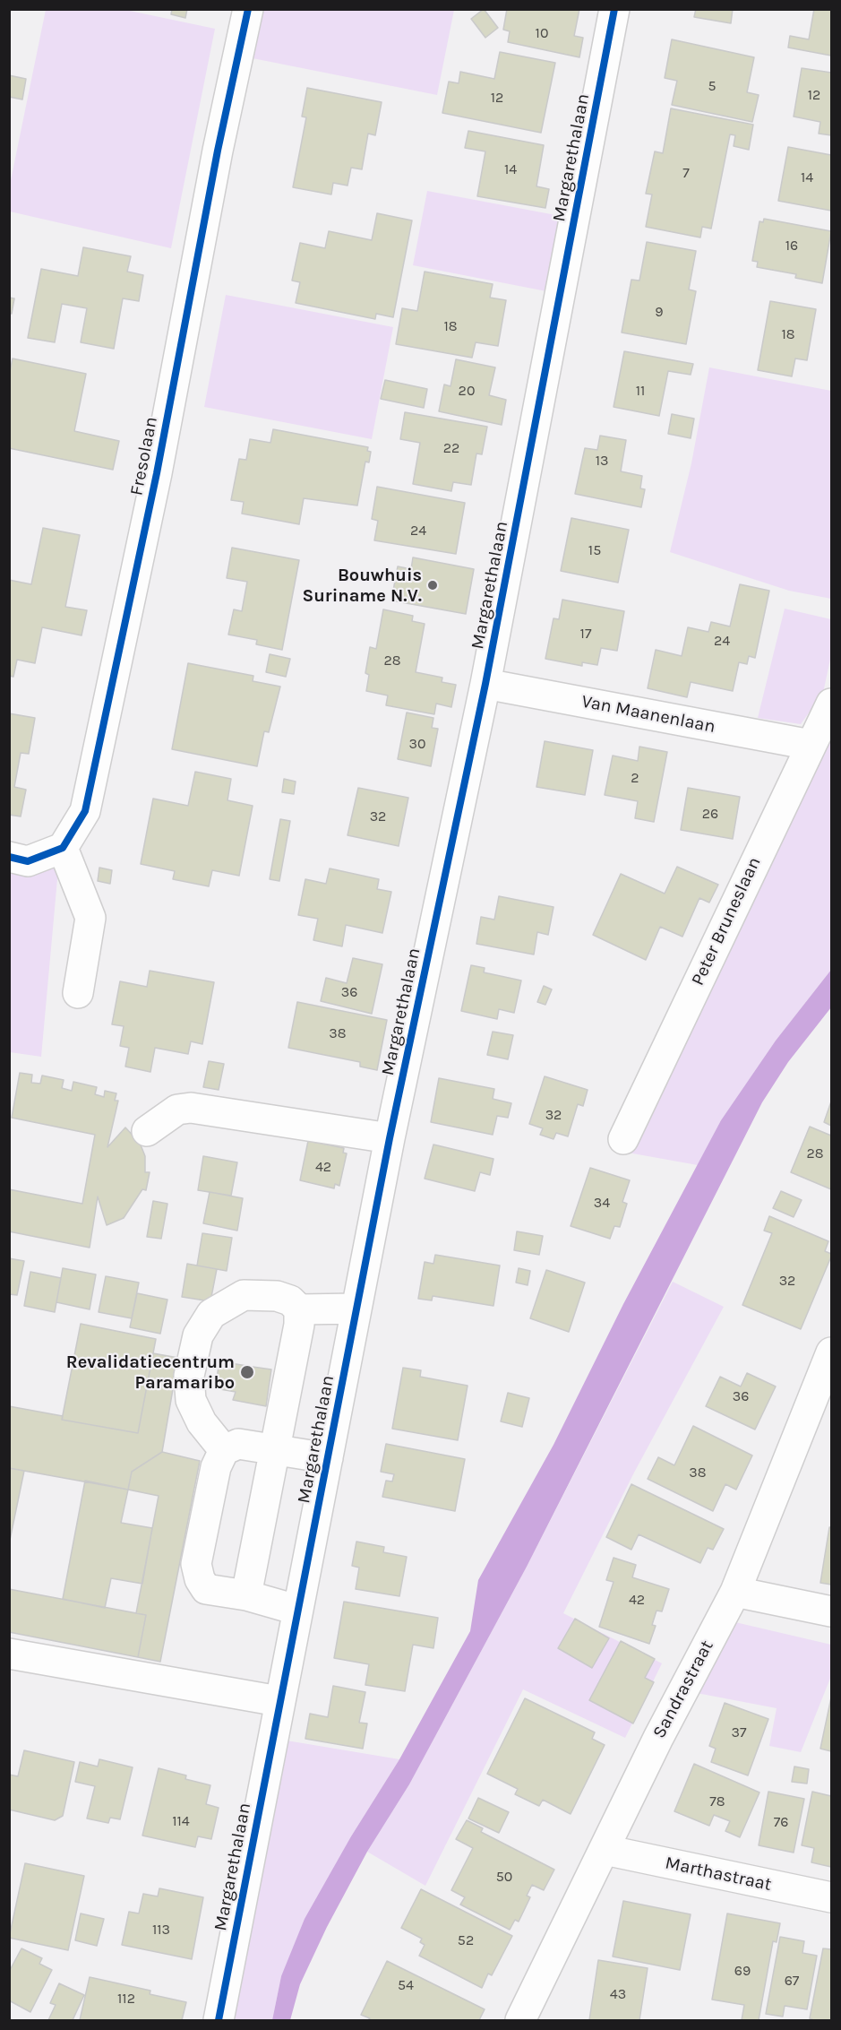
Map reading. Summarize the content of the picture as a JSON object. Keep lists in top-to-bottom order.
{
  "streets": {
    "street": [
      "Margarethalaan",
      "Fresolaan",
      "Van Maanenlaan",
      "Peter Bruneslaan",
      "Sandrastraat",
      "Marthastraat"
    ]
  },
  "crossings": [
    ["Margarethalaan", "Van Maanenlaan"],
    ["Van Maanenlaan", "Peter Bruneslaan"],
    ["Sandrastraat", "Marthastraat"]
  ],
  "places": ["Bouwhuis Suriname N.V.", "Revalidatiecentrum Paramaribo"],
  "house_numbers": [
    "10",
    "5",
    "12",
    "12",
    "14",
    "7",
    "14",
    "16",
    "9",
    "18",
    "18",
    "20",
    "11",
    "22",
    "13",
    "24",
    "15",
    "17",
    "24",
    "28",
    "30",
    "2",
    "26",
    "32",
    "36",
    "38",
    "32",
    "28",
    "42",
    "34",
    "32",
    "36",
    "38",
    "42",
    "37",
    "78",
    "114",
    "76",
    "50",
    "113",
    "52",
    "69",
    "67",
    "54",
    "43",
    "112"
  ]
}
